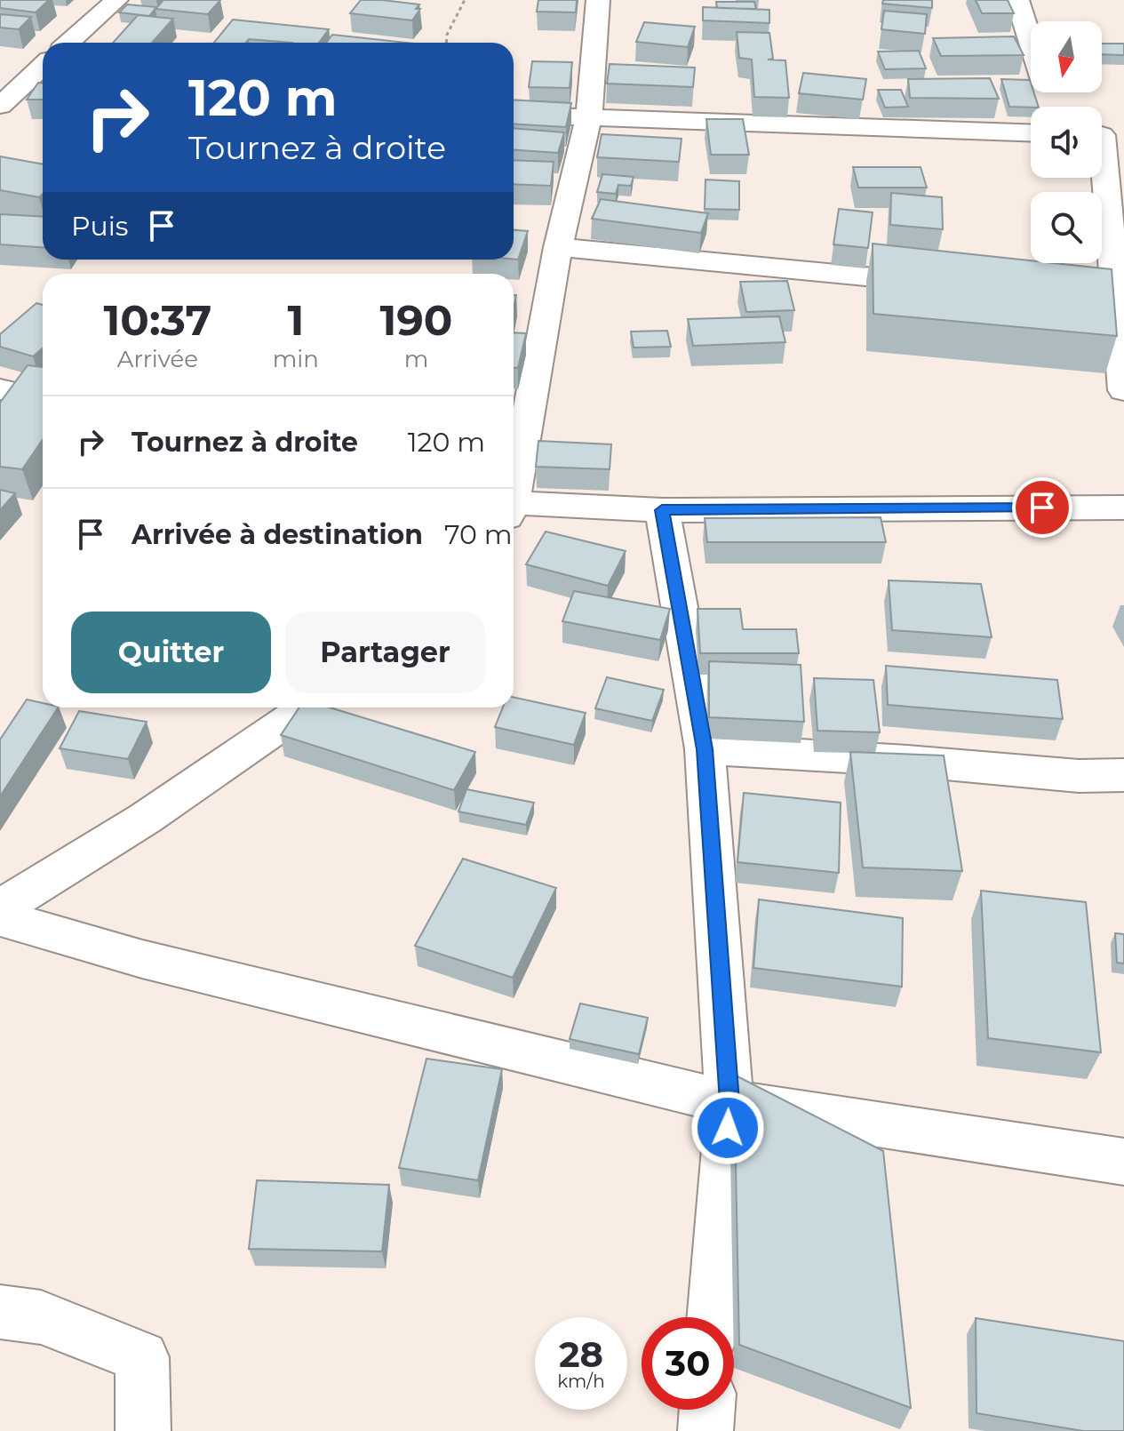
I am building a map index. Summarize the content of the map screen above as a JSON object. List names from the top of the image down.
{
  "north": "bottom",
  "page": {
    "turn": ["120 m", "Tournez à droite"],
    "then": "Puis",
    "eta": [
      "10:37",
      "Arrivée",
      "1",
      "min",
      "190",
      "m"
    ],
    "list": [
      {
        "name": "Tournez à droite",
        "value": "120 m"
      },
      {
        "name": "Arrivée à destination",
        "value": "70 m"
      }
    ],
    "buttons": ["Quitter", "Partager"],
    "speed": "28 km/h",
    "limit": "30"
  }
}
